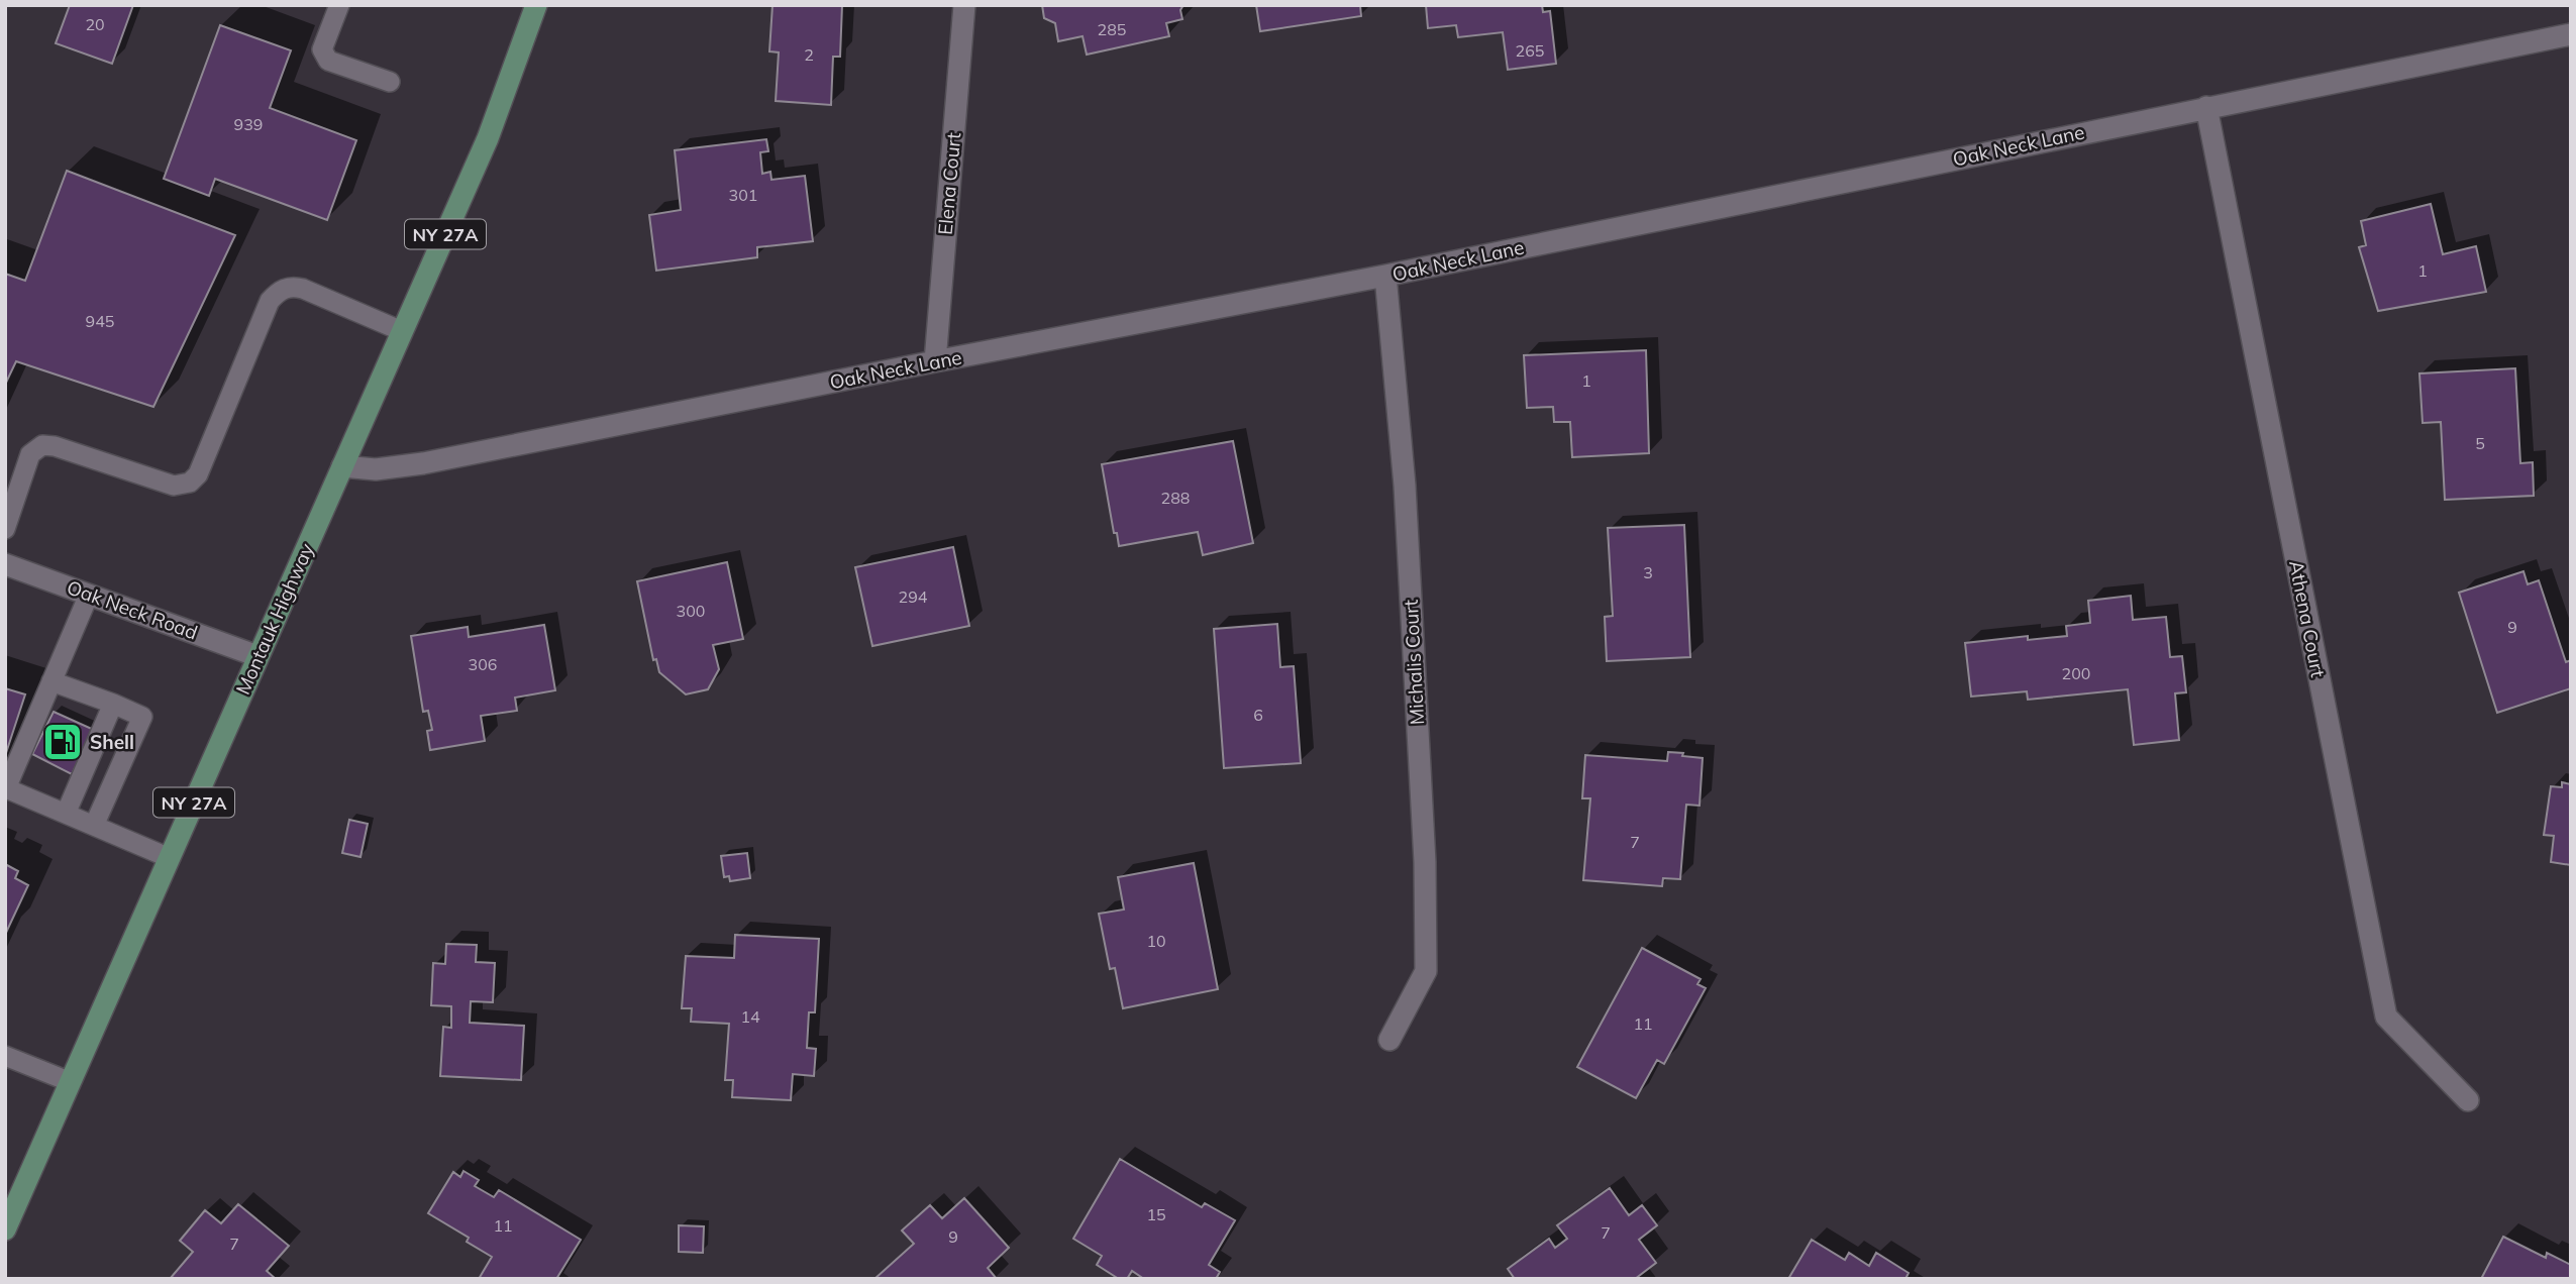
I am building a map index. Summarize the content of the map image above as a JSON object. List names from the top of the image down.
{
  "streets": {
    "main road": ["NY 27A", "Montauk Highway"],
    "street": [
      "Oak Neck Lane",
      "Elena Court",
      "Oak Neck Road",
      "Athena Court",
      "Michalis Court"
    ]
  },
  "crossings": [
    ["Oak Neck Lane", "Elena Court"],
    ["Oak Neck Lane", "Montauk Highway"],
    ["Oak Neck Lane", "Athena Court"],
    ["Oak Neck Lane", "Michalis Court"],
    ["Oak Neck Road", "Montauk Highway"]
  ],
  "places": {
    "fuel station": ["Shell"]
  },
  "house_numbers": [
    "20",
    "285",
    "265",
    "2",
    "939",
    "301",
    "1",
    "945",
    "1",
    "5",
    "288",
    "3",
    "294",
    "300",
    "9",
    "306",
    "200",
    "6",
    "7",
    "10",
    "14",
    "11",
    "15",
    "11",
    "7",
    "9",
    "7"
  ]
}
